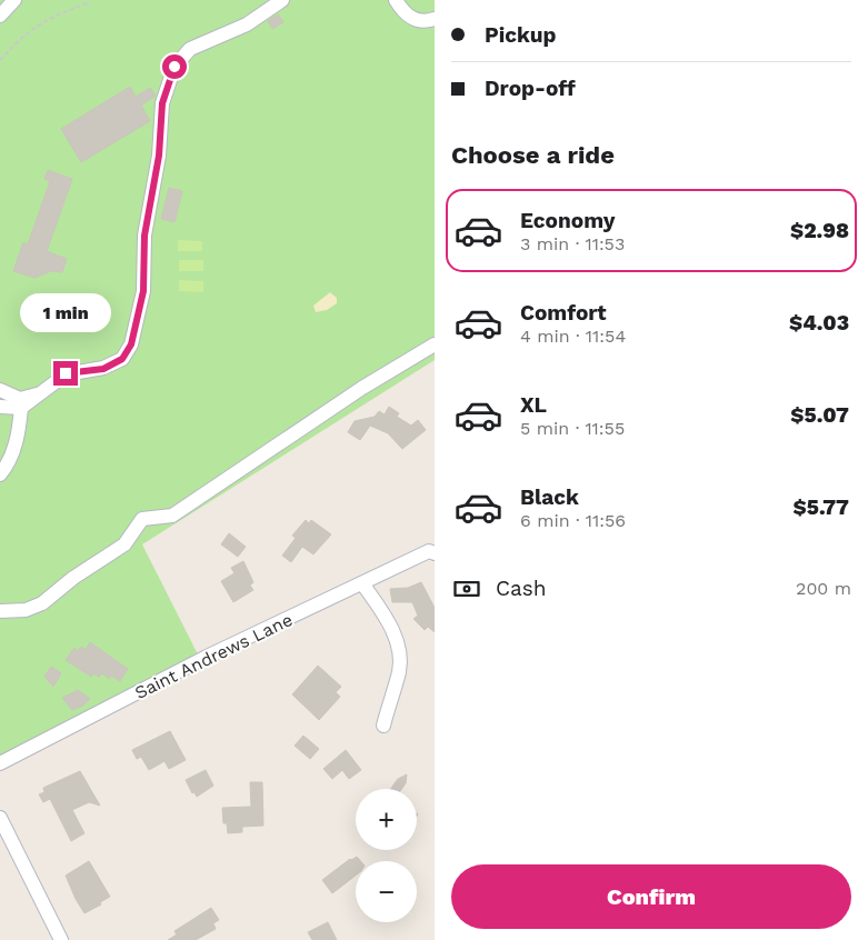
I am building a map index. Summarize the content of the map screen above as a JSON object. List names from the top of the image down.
{
  "streets": {
    "street": ["Saint Andrews Lane"]
  },
  "page": {
    "banner": ["Pickup", "Drop-off"],
    "heading": "Choose a ride",
    "list": [
      {
        "name": "Economy",
        "note": "3 min · 11:53",
        "value": "$2.98"
      },
      {
        "name": "Comfort",
        "note": "4 min · 11:54",
        "value": "$4.03"
      },
      {
        "name": "XL",
        "note": "5 min · 11:55",
        "value": "$5.07"
      },
      {
        "name": "Black",
        "note": "6 min · 11:56",
        "value": "$5.77"
      }
    ],
    "bubble": "1 min",
    "pay": ["Cash", "200 m"],
    "map_buttons": ["+", "−"],
    "buttons": "Confirm"
  }
}
